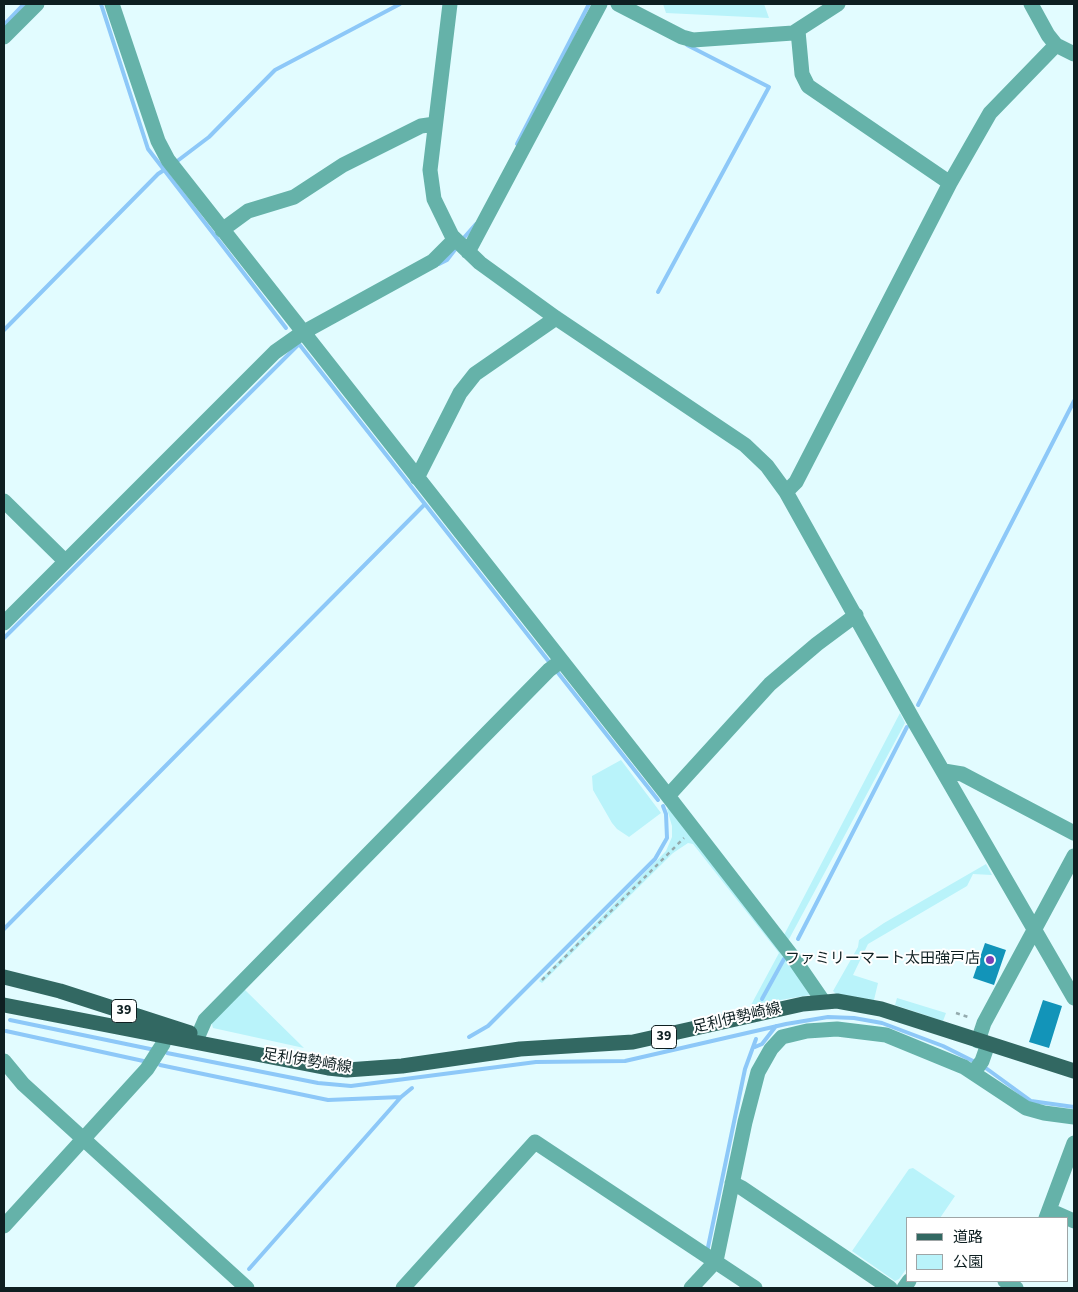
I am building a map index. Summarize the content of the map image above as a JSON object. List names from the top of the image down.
{
  "streets": {
    "main road": ["39", "足利伊勢崎線"]
  },
  "places": ["ファミリーマート太田強戸店"],
  "legend": ["道路", "公園"]
}
